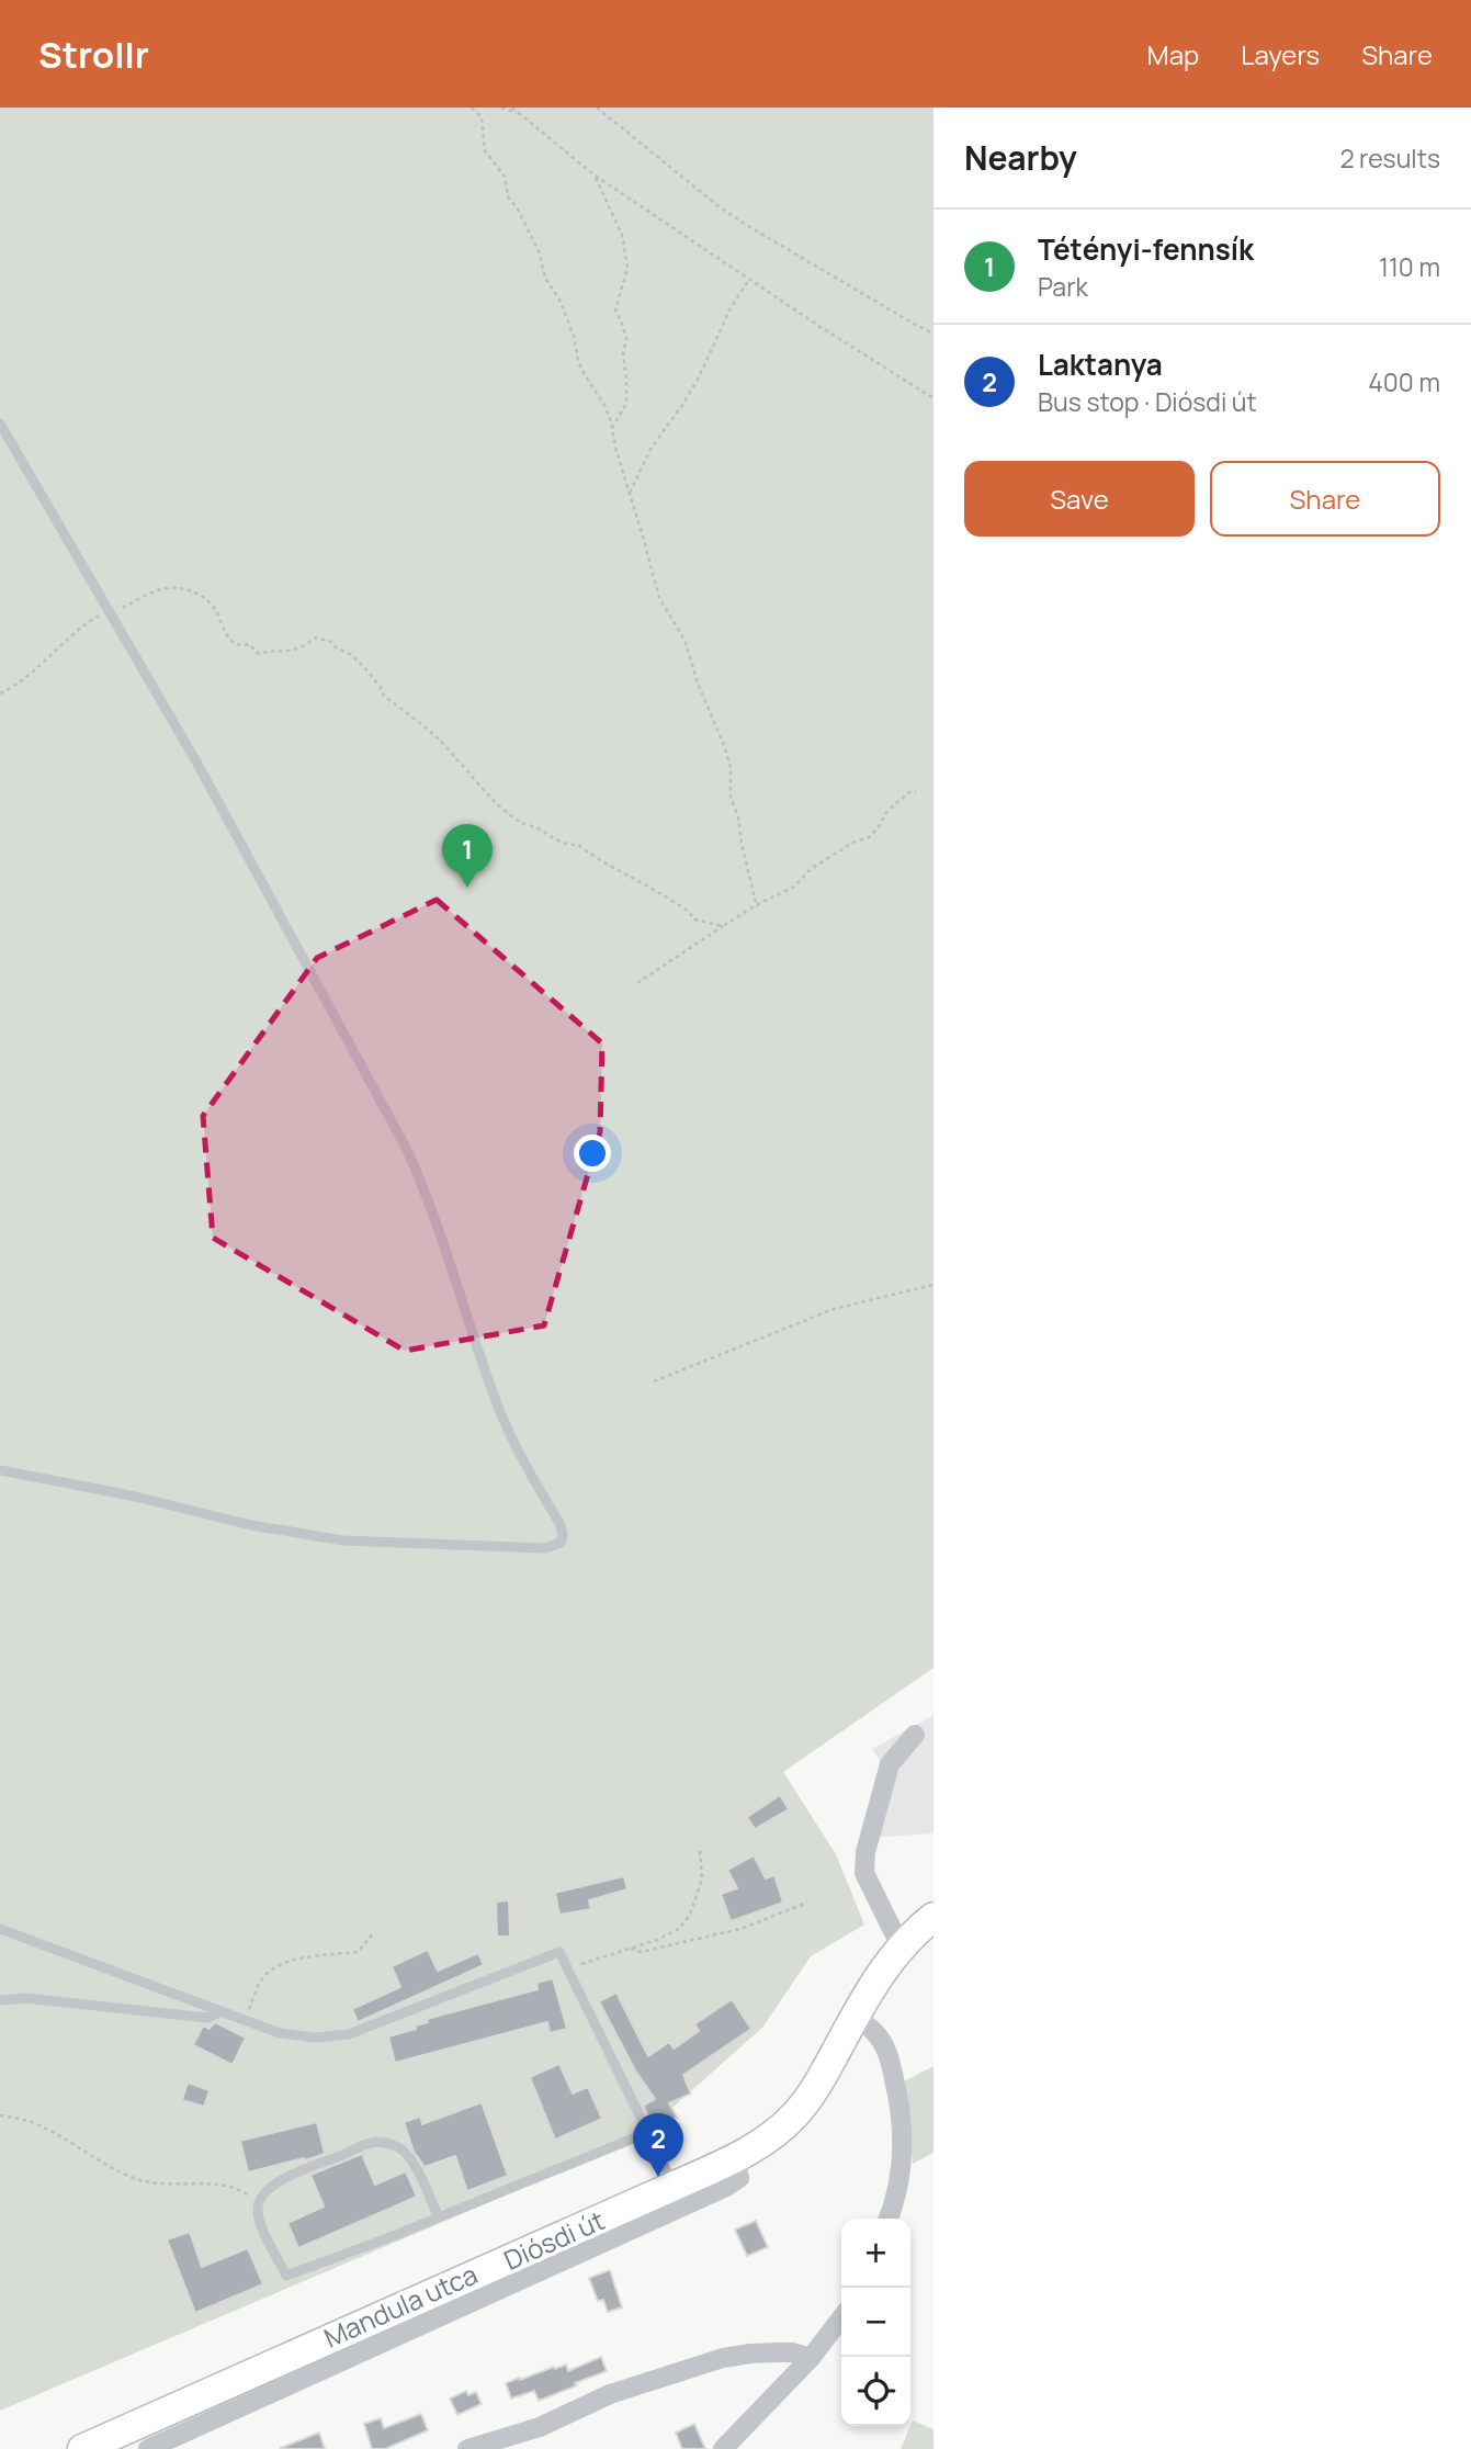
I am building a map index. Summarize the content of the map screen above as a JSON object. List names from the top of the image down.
{
  "streets": {
    "main road": ["Diósdi út"],
    "street": ["Mandula utca"]
  },
  "crossings": [
    ["Diósdi út", "Mandula utca"]
  ],
  "page": {
    "header": "Strollr",
    "nav": ["Map", "Layers", "Share"],
    "heading": ["Nearby", "2 results"],
    "list": [
      {
        "mark": "1",
        "name": "Tétényi-fennsík",
        "note": "Park",
        "value": "110 m"
      },
      {
        "mark": "2",
        "name": "Laktanya",
        "note": "Bus stop · Diósdi út",
        "value": "400 m"
      }
    ],
    "buttons": ["Save", "Share"],
    "pins": ["1", "2"],
    "map_buttons": ["+", "−"]
  }
}
